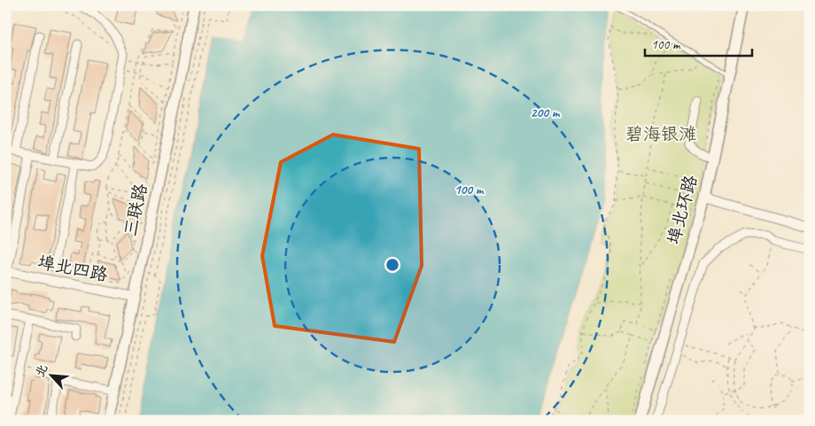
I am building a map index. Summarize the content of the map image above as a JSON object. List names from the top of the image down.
{
  "streets": {
    "main road": ["三联路", "埠北环路"],
    "street": ["埠北四路"]
  },
  "crossings": [
    ["三联路", "埠北四路"]
  ],
  "parks": ["碧海银滩"],
  "scale_bar": "100 m",
  "north": "top left",
  "rings": ["200 m", "100 m"]
}
